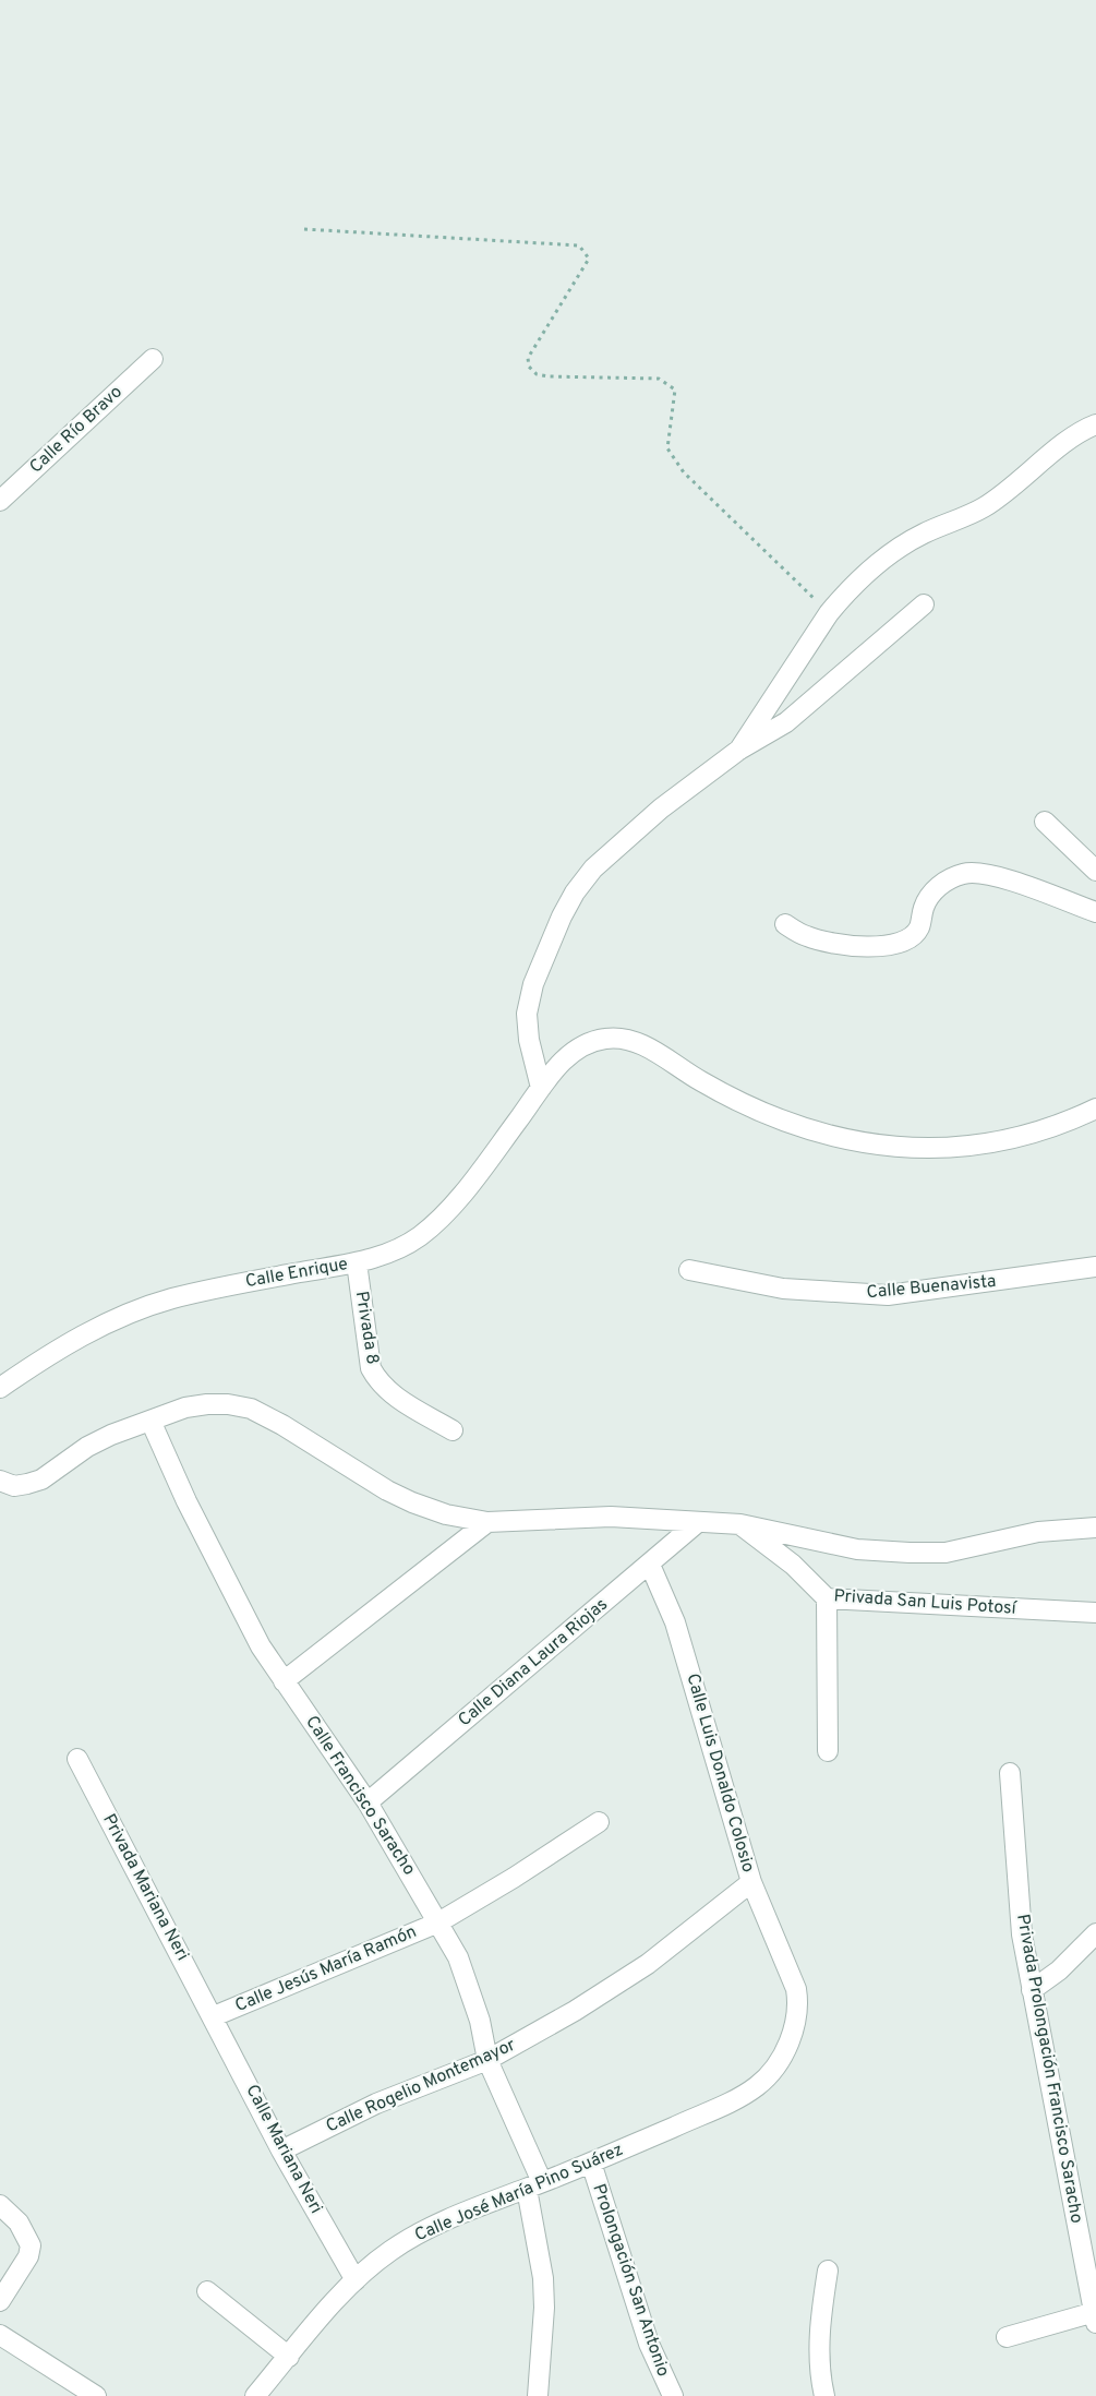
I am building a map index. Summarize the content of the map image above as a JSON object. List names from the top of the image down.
{
  "streets": {
    "street": [
      "Calle Río Bravo",
      "Calle Enrique",
      "Calle Buenavista",
      "Privada 8",
      "Privada San Luis Potosí",
      "Calle Diana Laura Riojas",
      "Calle Luis Donaldo Colosio",
      "Calle Francisco Saracho",
      "Privada Mariana Neri",
      "Calle Jesús María Ramón",
      "Privada Prolongación Francisco Saracho",
      "Calle Rogelio Montemayor",
      "Calle Mariana Neri",
      "Calle José María Pino Suárez",
      "Prolongación San Antonio"
    ]
  },
  "crossings": [
    ["Calle Enrique", "Privada 8"],
    ["Calle Diana Laura Riojas", "Calle Luis Donaldo Colosio"],
    ["Calle Diana Laura Riojas", "Calle Francisco Saracho"],
    ["Calle Luis Donaldo Colosio", "Calle Rogelio Montemayor"],
    ["Calle Luis Donaldo Colosio", "Calle José María Pino Suárez"],
    ["Calle Francisco Saracho", "Calle Jesús María Ramón"],
    ["Calle Francisco Saracho", "Calle Rogelio Montemayor"],
    ["Calle Francisco Saracho", "Calle José María Pino Suárez"],
    ["Privada Mariana Neri", "Calle Jesús María Ramón"],
    ["Privada Mariana Neri", "Calle Mariana Neri"],
    ["Calle Jesús María Ramón", "Calle Mariana Neri"],
    ["Calle Rogelio Montemayor", "Calle Mariana Neri"],
    ["Calle Mariana Neri", "Calle José María Pino Suárez"],
    ["Calle José María Pino Suárez", "Prolongación San Antonio"]
  ]
}
